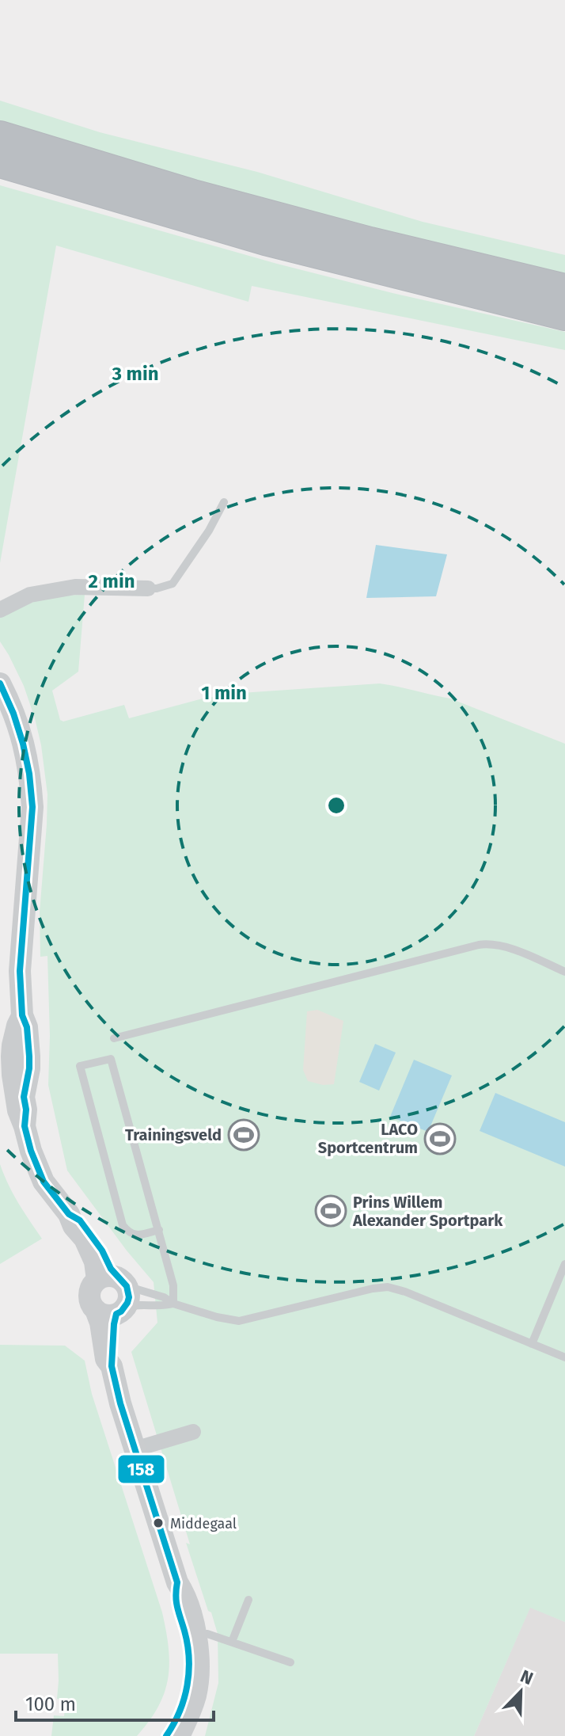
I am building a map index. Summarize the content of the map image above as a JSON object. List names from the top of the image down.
{
  "places": {
    "sports": ["Trainingsveld", "LACO Sportcentrum", "Prins Willem Alexander Sportpark"],
    "other": ["Middegaal"]
  },
  "lines": ["transit line 158"],
  "scale_bar": "100 m",
  "north": "top right",
  "rings": ["3 min", "2 min", "1 min"]
}
